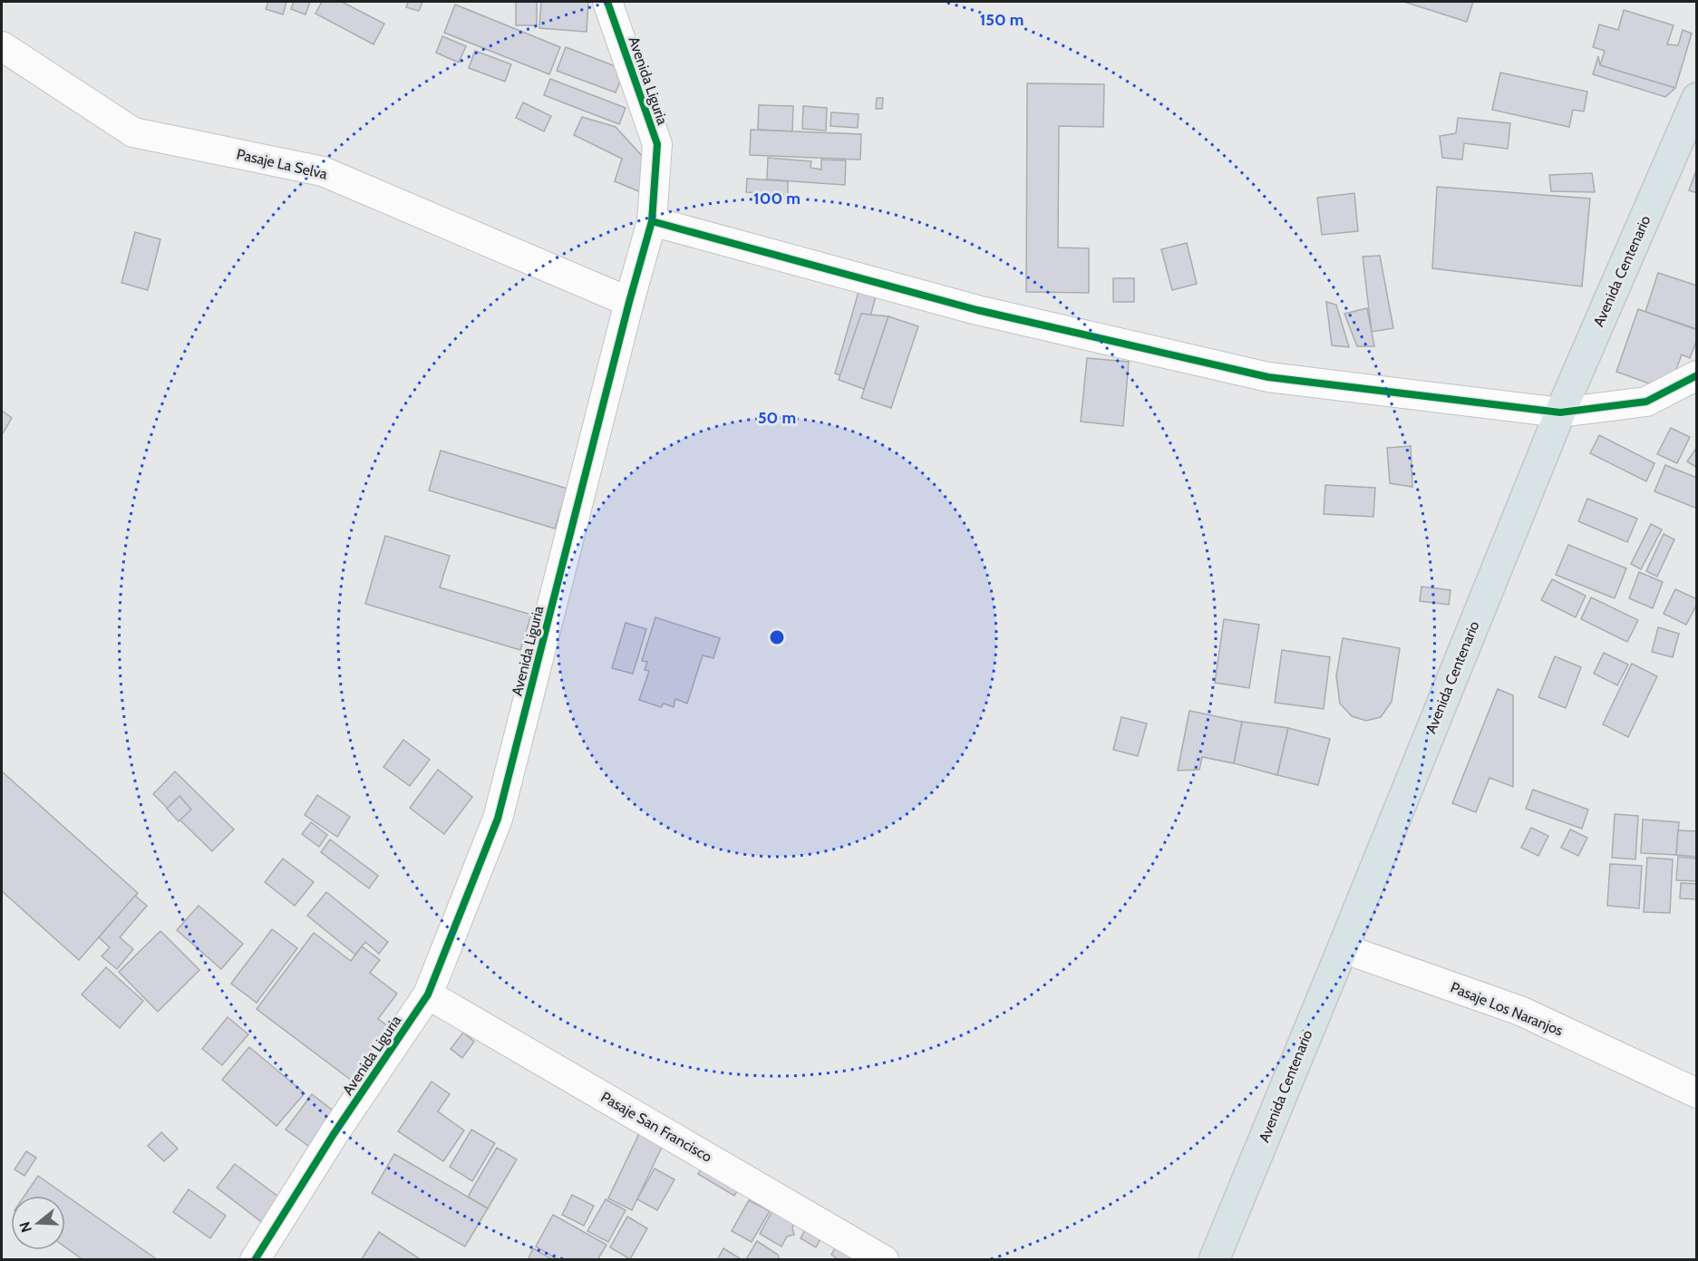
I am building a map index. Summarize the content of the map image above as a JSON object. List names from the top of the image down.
{
  "streets": {
    "main road": ["Avenida Centenario"],
    "street": [
      "Avenida Liguria",
      "Pasaje La Selva",
      "Pasaje Los Naranjos",
      "Pasaje San Francisco"
    ]
  },
  "crossings": [
    ["Avenida Liguria", "Pasaje La Selva"],
    ["Avenida Liguria", "Pasaje San Francisco"],
    ["Avenida Centenario", "Pasaje Los Naranjos"]
  ],
  "north": "left",
  "rings": ["150 m", "100 m", "50 m"]
}
